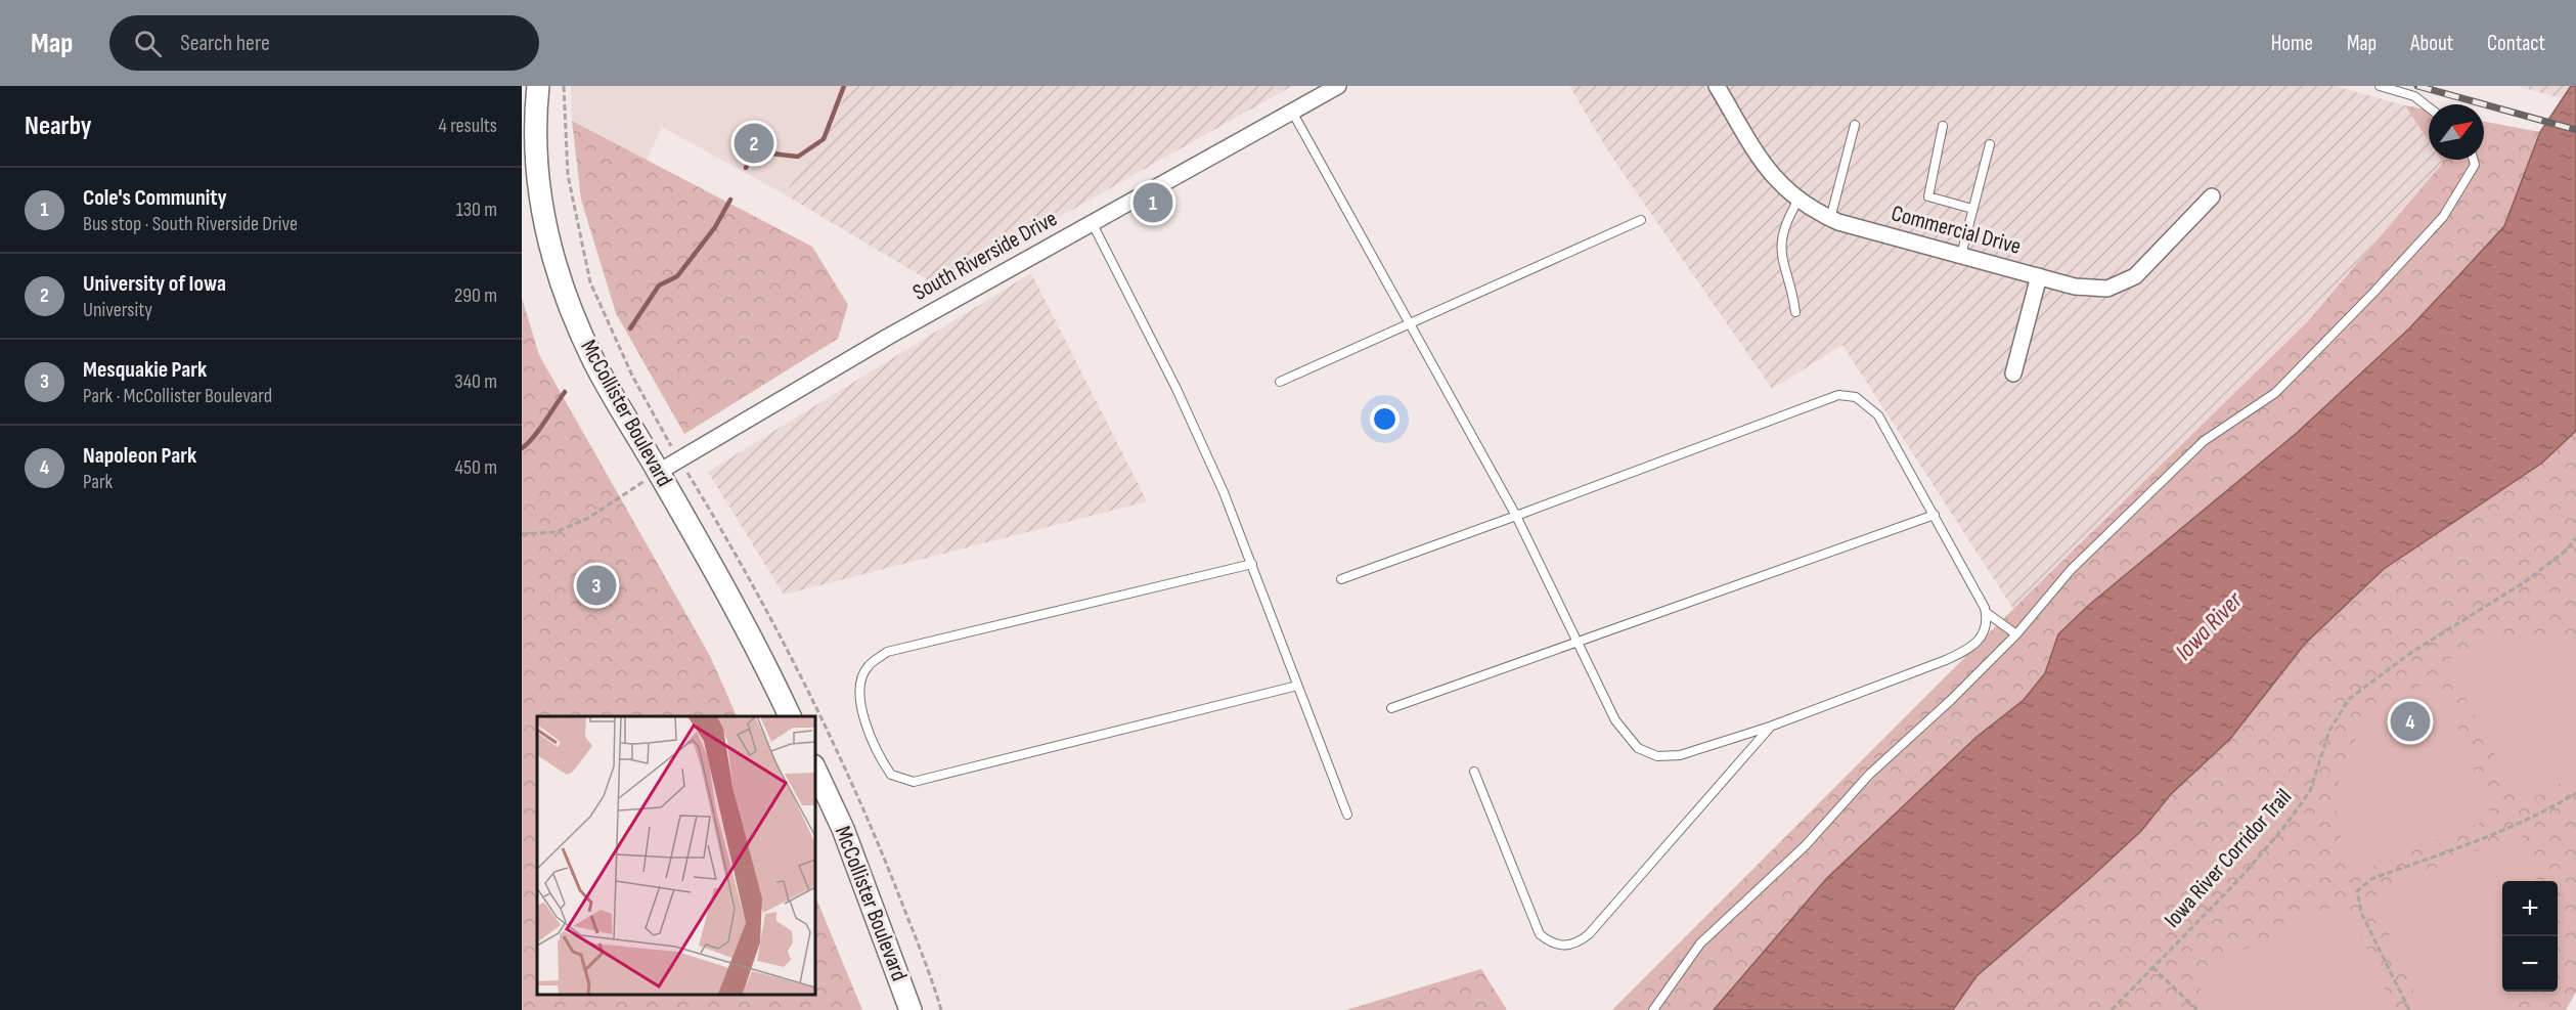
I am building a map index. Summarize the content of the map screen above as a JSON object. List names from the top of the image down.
{
  "streets": {
    "main road": ["McCollister Boulevard"],
    "street": ["Commercial Drive", "South Riverside Drive"],
    "path": ["Iowa River Corridor Trail"]
  },
  "crossings": [
    ["South Riverside Drive", "McCollister Boulevard"]
  ],
  "water": ["Iowa River"],
  "north": "top right",
  "page": {
    "header": "Map",
    "search": "Search here",
    "nav": [
      "Home",
      "Map",
      "About",
      "Contact"
    ],
    "heading": ["Nearby", "4 results"],
    "pins": [
      "2",
      "1",
      "3",
      "4"
    ],
    "list": [
      {
        "mark": "1",
        "name": "Cole's Community",
        "note": "Bus stop · South Riverside Drive",
        "value": "130 m"
      },
      {
        "mark": "2",
        "name": "University of Iowa",
        "note": "University",
        "value": "290 m"
      },
      {
        "mark": "3",
        "name": "Mesquakie Park",
        "note": "Park · McCollister Boulevard",
        "value": "340 m"
      },
      {
        "mark": "4",
        "name": "Napoleon Park",
        "note": "Park",
        "value": "450 m"
      }
    ],
    "map_buttons": ["+", "−"]
  }
}
